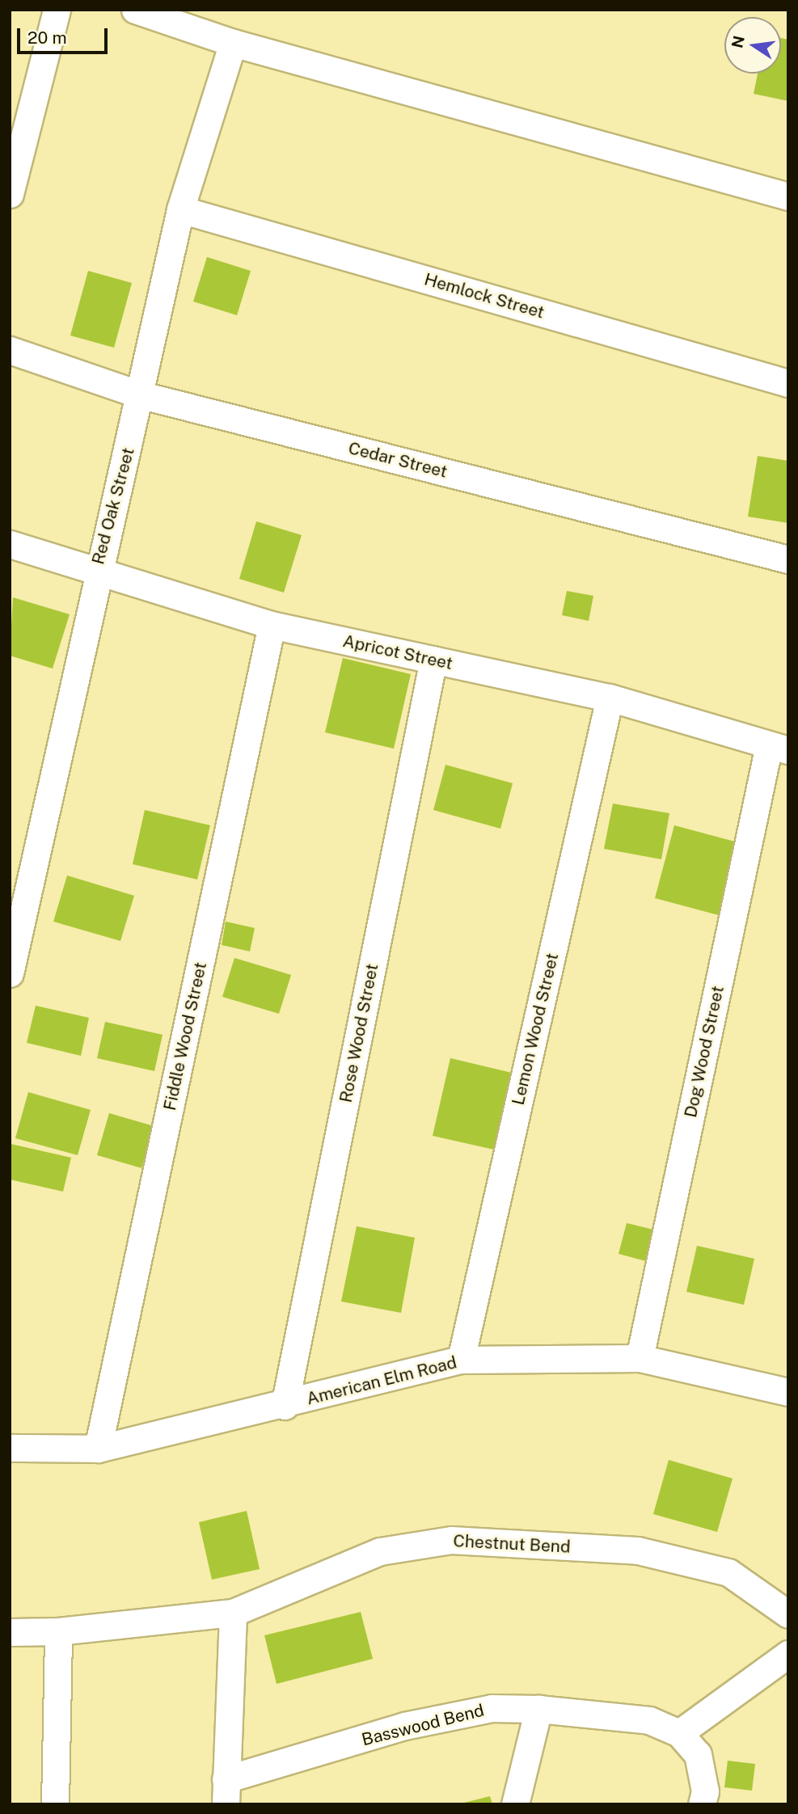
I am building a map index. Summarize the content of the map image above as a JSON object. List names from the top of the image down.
{
  "streets": {
    "street": [
      "Hemlock Street",
      "Cedar Street",
      "Red Oak Street",
      "Apricot Street",
      "Lemon Wood Street",
      "Rose Wood Street",
      "Fiddle Wood Street",
      "Dog Wood Street",
      "American Elm Road",
      "Chestnut Bend",
      "Basswood Bend"
    ]
  },
  "crossings": [
    ["Hemlock Street", "Red Oak Street"],
    ["Cedar Street", "Red Oak Street"],
    ["Red Oak Street", "Apricot Street"],
    ["Apricot Street", "Lemon Wood Street"],
    ["Apricot Street", "Rose Wood Street"],
    ["Apricot Street", "Fiddle Wood Street"],
    ["Apricot Street", "Dog Wood Street"],
    ["Lemon Wood Street", "American Elm Road"],
    ["Rose Wood Street", "American Elm Road"],
    ["Fiddle Wood Street", "American Elm Road"],
    ["Dog Wood Street", "American Elm Road"]
  ],
  "scale_bar": "20 m",
  "north": "left"
}
